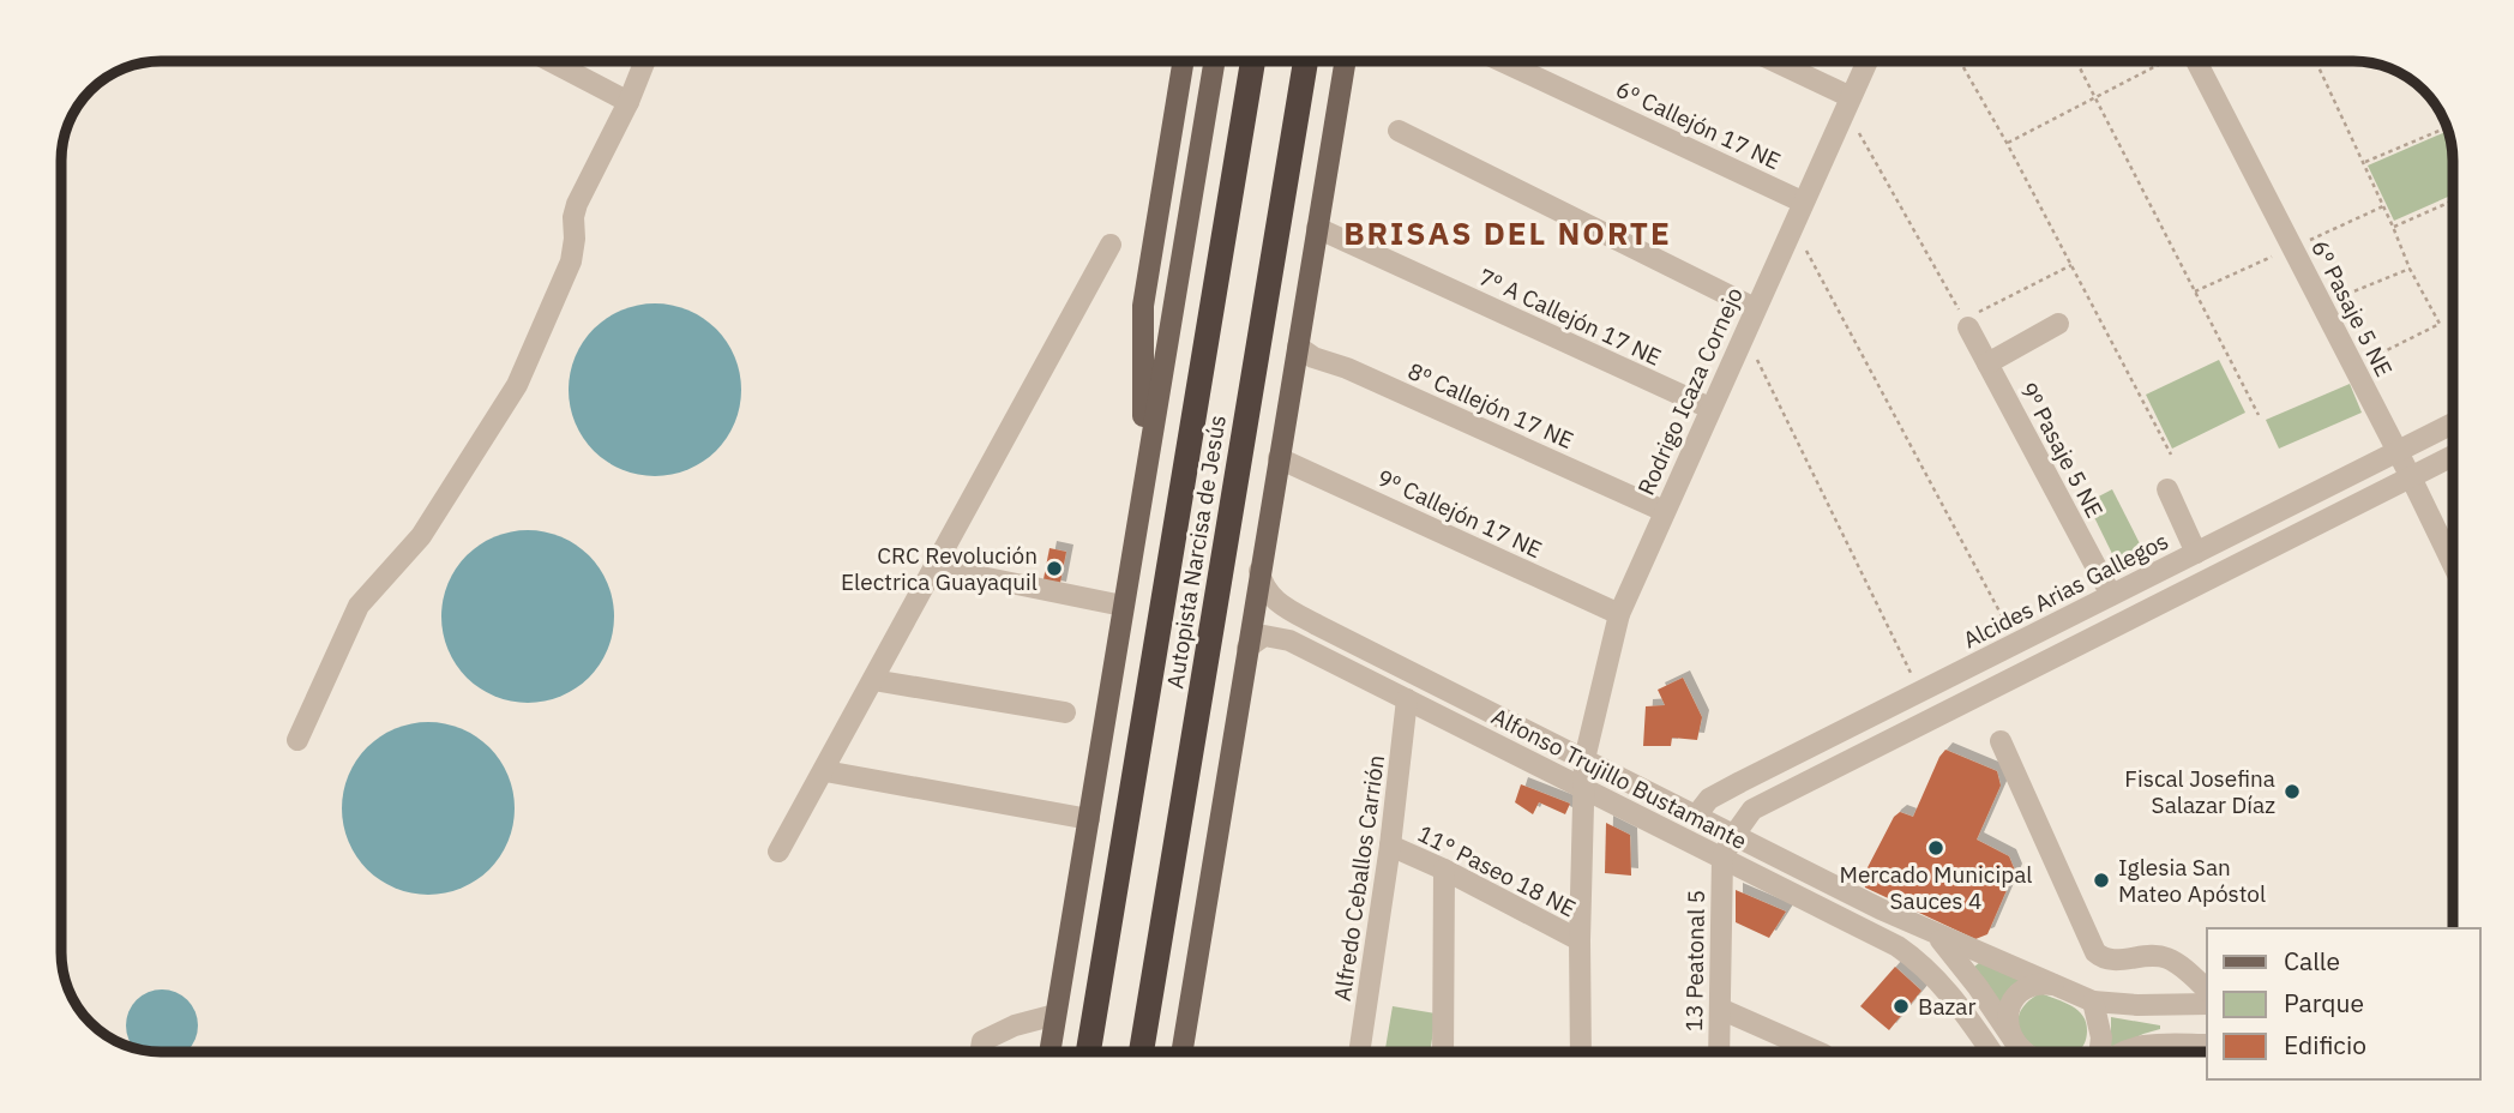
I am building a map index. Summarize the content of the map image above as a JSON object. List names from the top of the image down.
{
  "streets": {
    "highway": ["Autopista Narcisa de Jesús"],
    "street": [
      "6º Callejón 17 NE",
      "6º Pasaje 5 NE",
      "7º A Callejón 17 NE",
      "Rodrigo Icaza Cornejo",
      "8º Callejón 17 NE",
      "9º Pasaje 5 NE",
      "9º Callejón 17 NE",
      "Alcides Arias Gallegos",
      "Alfonso Trujillo Bustamante",
      "11° Paseo 18 NE",
      "Alfredo Ceballos Carrión",
      "13 Peatonal 5"
    ]
  },
  "crossings": [
    ["6º Callejón 17 NE", "Rodrigo Icaza Cornejo"],
    ["6º Pasaje 5 NE", "Alcides Arias Gallegos"],
    ["7º A Callejón 17 NE", "Rodrigo Icaza Cornejo"],
    ["Rodrigo Icaza Cornejo", "8º Callejón 17 NE"],
    ["Rodrigo Icaza Cornejo", "9º Callejón 17 NE"],
    ["Rodrigo Icaza Cornejo", "Alfonso Trujillo Bustamante"],
    ["Rodrigo Icaza Cornejo", "11° Paseo 18 NE"],
    ["9º Pasaje 5 NE", "Alcides Arias Gallegos"],
    ["Alcides Arias Gallegos", "Alfonso Trujillo Bustamante"],
    ["Alfonso Trujillo Bustamante", "Alfredo Ceballos Carrión"],
    ["Alfonso Trujillo Bustamante", "13 Peatonal 5"],
    ["11° Paseo 18 NE", "Alfredo Ceballos Carrión"]
  ],
  "districts": ["BRISAS DEL NORTE"],
  "places": [
    "CRC Revolución Electrica Guayaquil",
    "Fiscal Josefina Salazar Díaz",
    "Mercado Municipal Sauces 4",
    "Iglesia San Mateo Apóstol",
    "Bazar"
  ],
  "legend": ["Calle", "Parque", "Edificio"]
}
